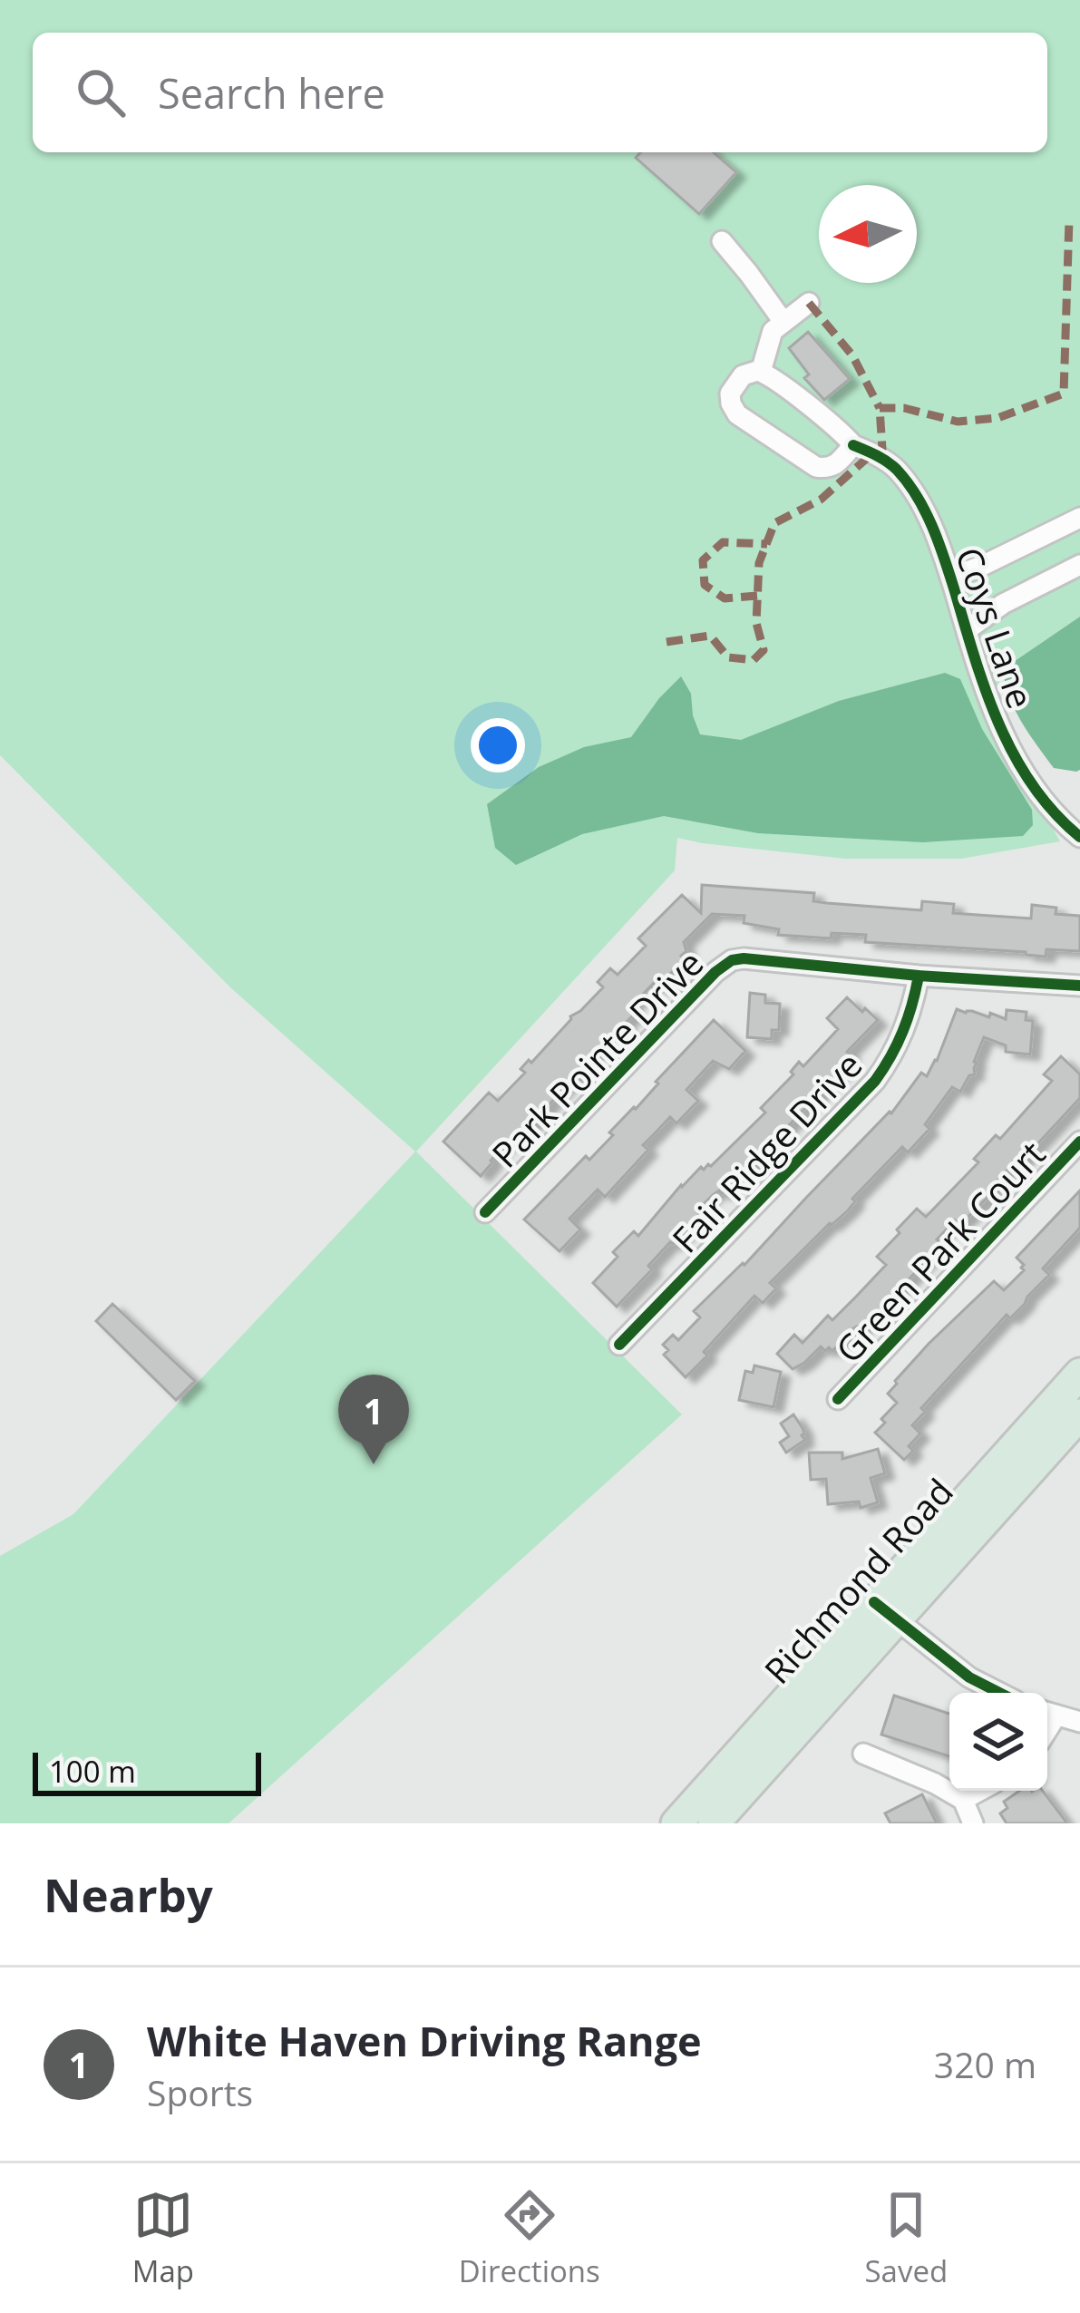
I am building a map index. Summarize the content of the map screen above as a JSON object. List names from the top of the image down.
{
  "streets": {
    "highway": ["Richmond Road"],
    "street": [
      "Coys Lane",
      "Park Pointe Drive",
      "Fair Ridge Drive",
      "Green Park Court"
    ]
  },
  "crossings": [
    ["Park Pointe Drive", "Fair Ridge Drive"]
  ],
  "scale_bar": "100 m",
  "north": "left",
  "page": {
    "search": "Search here",
    "pins": "1",
    "scale": "100 m",
    "heading": "Nearby",
    "list": [
      {
        "mark": "1",
        "name": "White Haven Driving Range",
        "note": "Sports",
        "value": "320 m"
      }
    ],
    "nav": ["Map", "Directions", "Saved"]
  }
}
